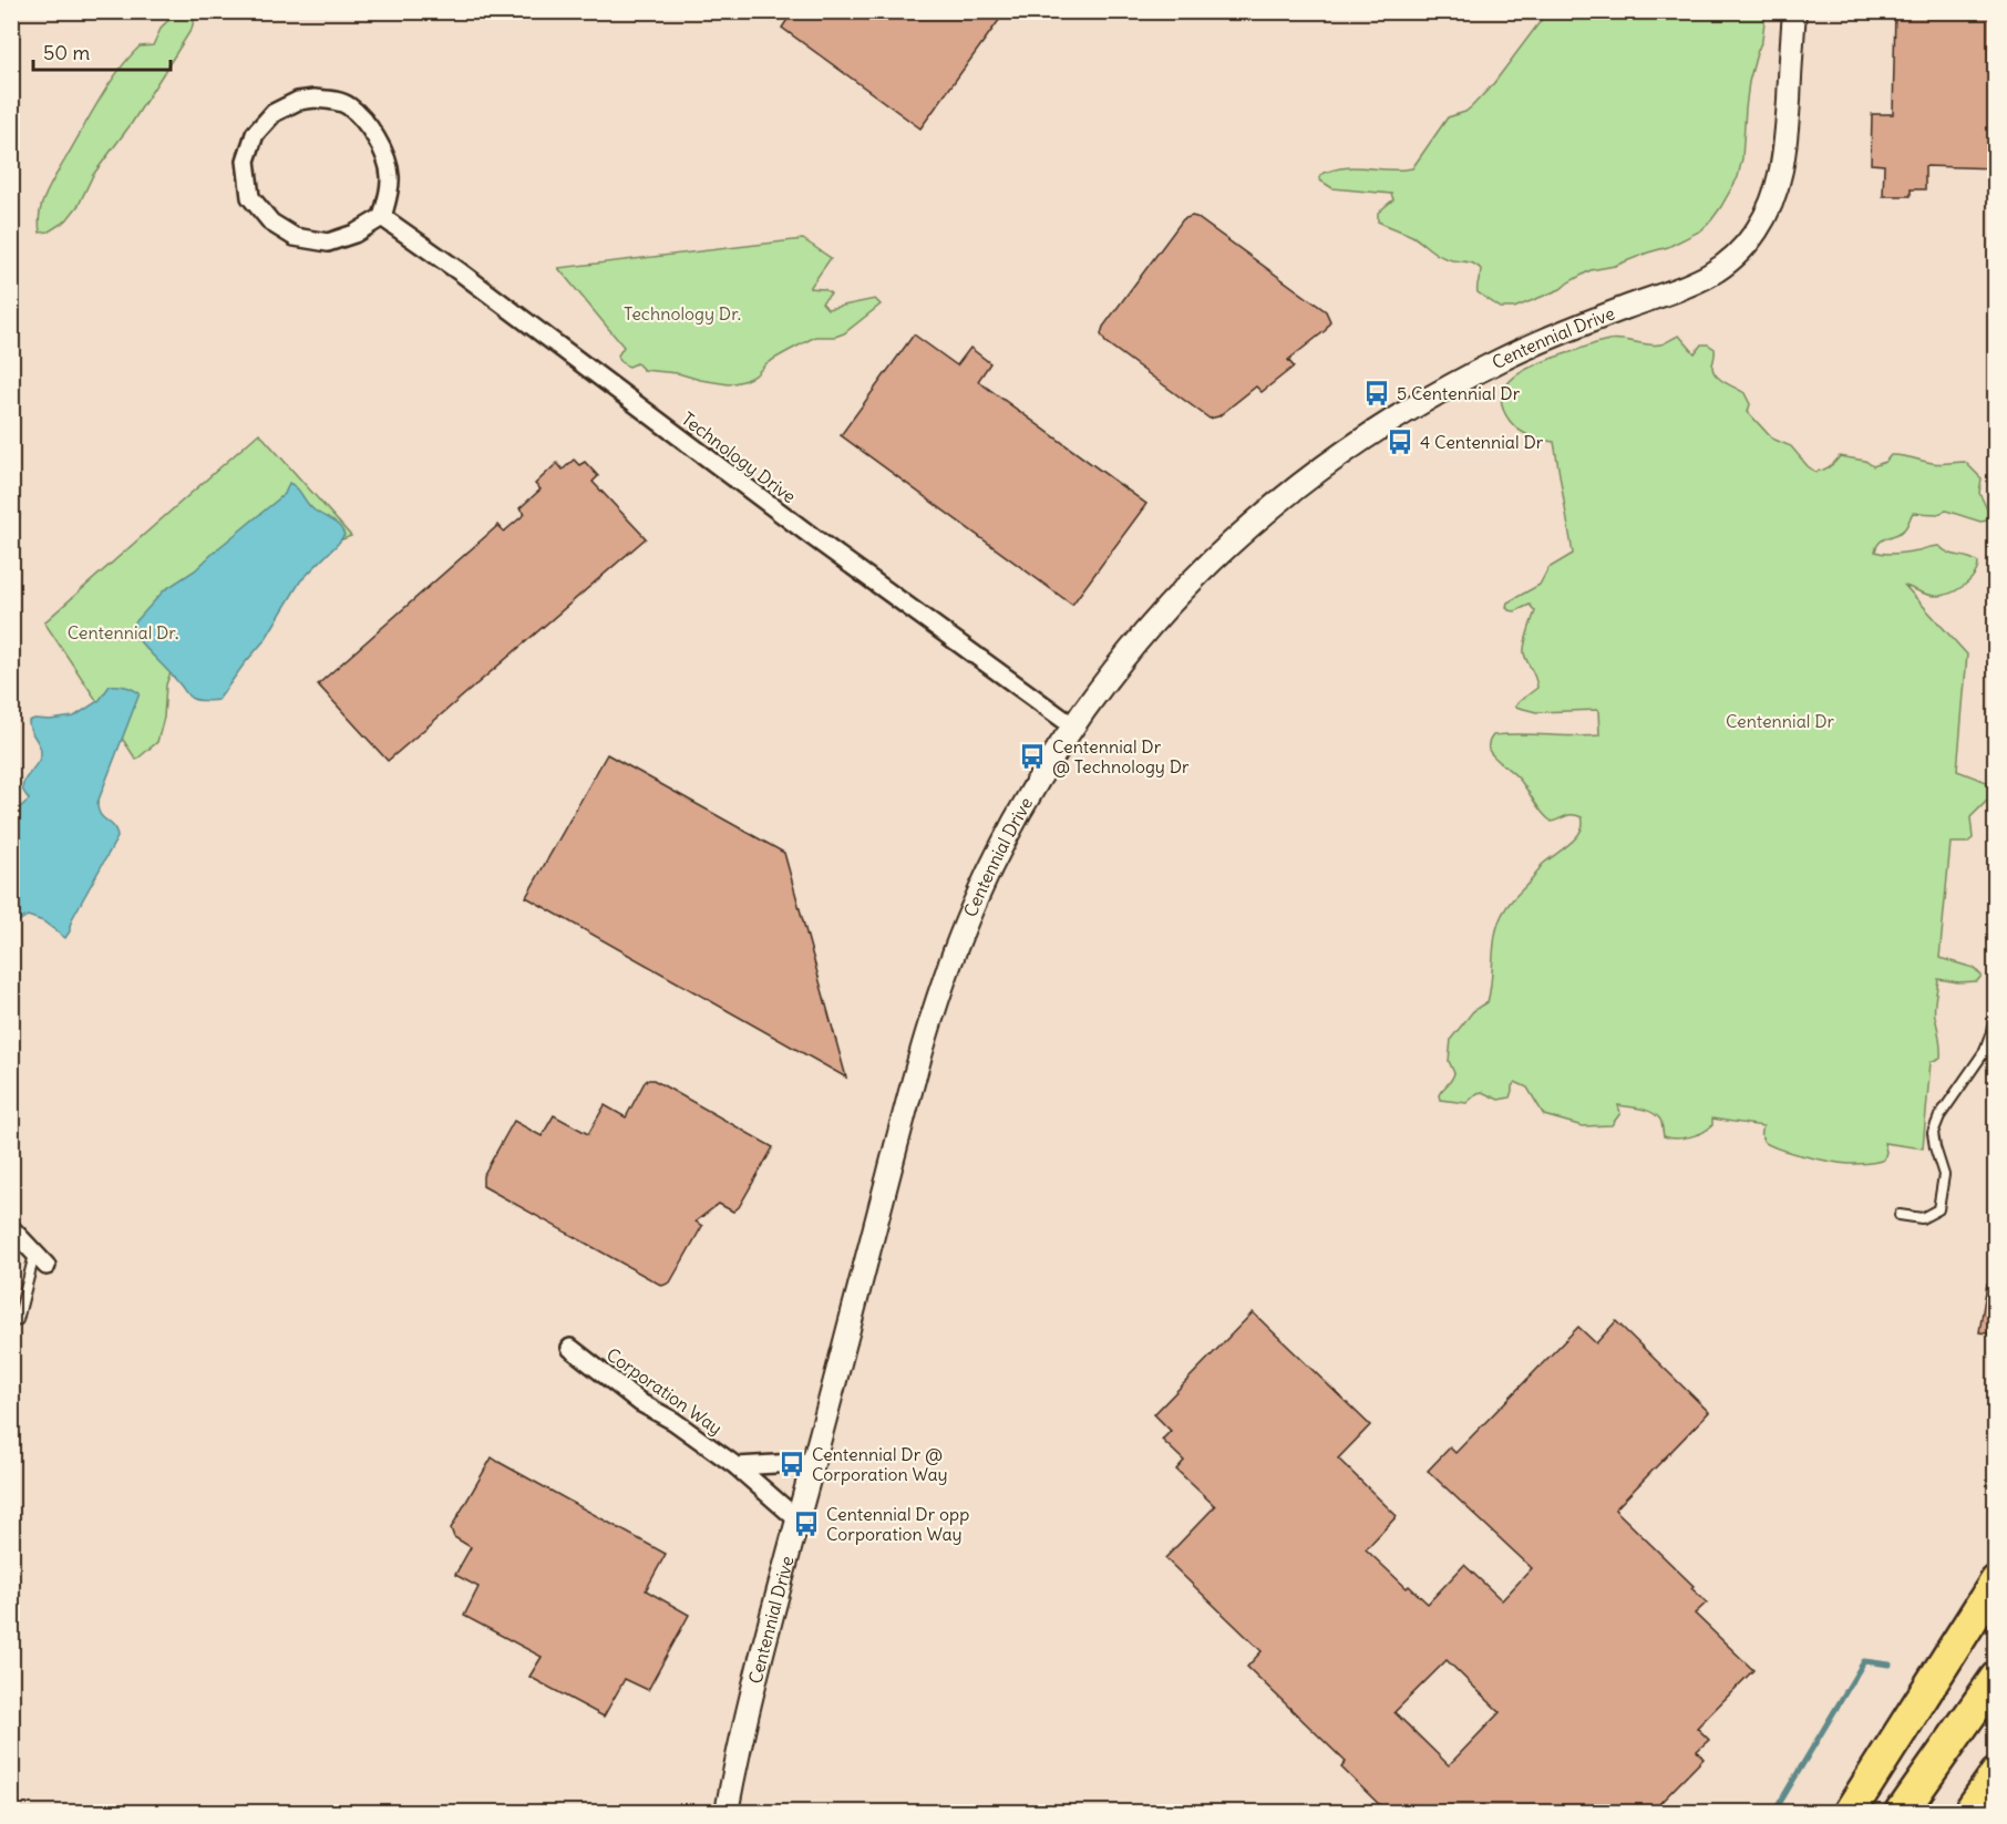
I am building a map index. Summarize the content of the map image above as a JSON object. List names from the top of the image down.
{
  "streets": {
    "street": ["Centennial Drive", "Technology Drive", "Corporation Way"]
  },
  "crossings": [
    ["Centennial Drive", "Technology Drive"],
    ["Centennial Drive", "Corporation Way"]
  ],
  "parks": ["Technology Dr.", "Centennial Dr.", "Centennial Dr"],
  "places": {
    "bus stop": [
      "5 Centennial Dr",
      "4 Centennial Dr",
      "Centennial Dr @ Technology Dr",
      "Centennial Dr @ Corporation Way",
      "Centennial Dr opp Corporation Way"
    ]
  },
  "scale_bar": "50 m"
}
